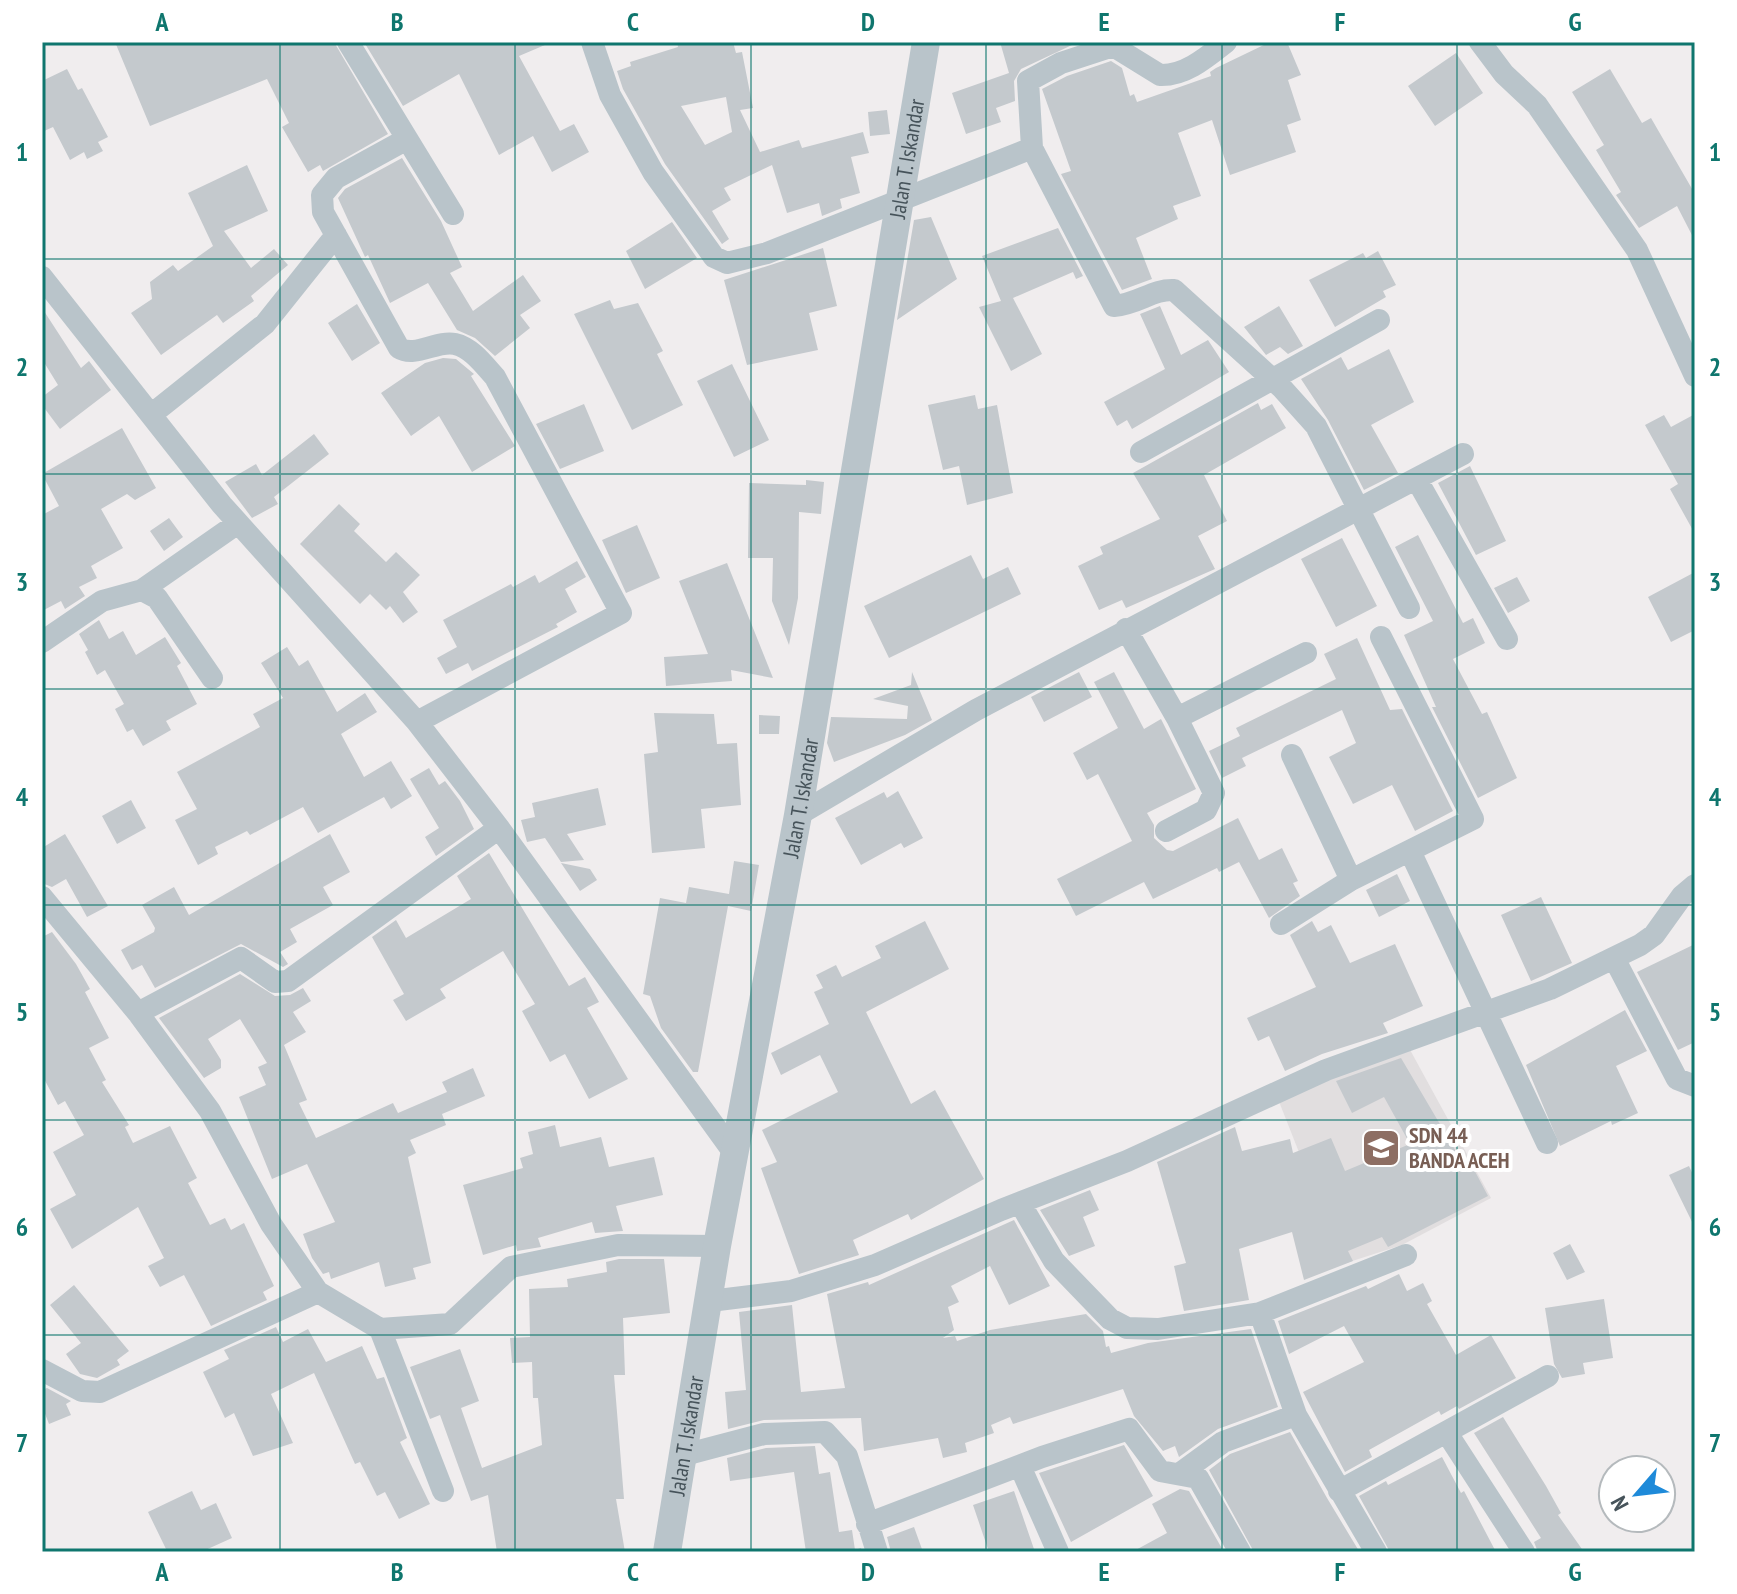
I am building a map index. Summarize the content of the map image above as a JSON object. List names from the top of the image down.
{
  "streets": {
    "street": ["Jalan T. Iskandar"]
  },
  "places": {
    "school or university": ["SDN 44 BANDA ACEH"]
  },
  "north": "bottom left",
  "grid": {
    "columns": [
      "A",
      "B",
      "C",
      "D",
      "E",
      "F",
      "G"
    ],
    "rows": [
      "1",
      "2",
      "3",
      "4",
      "5",
      "6",
      "7"
    ]
  }
}
